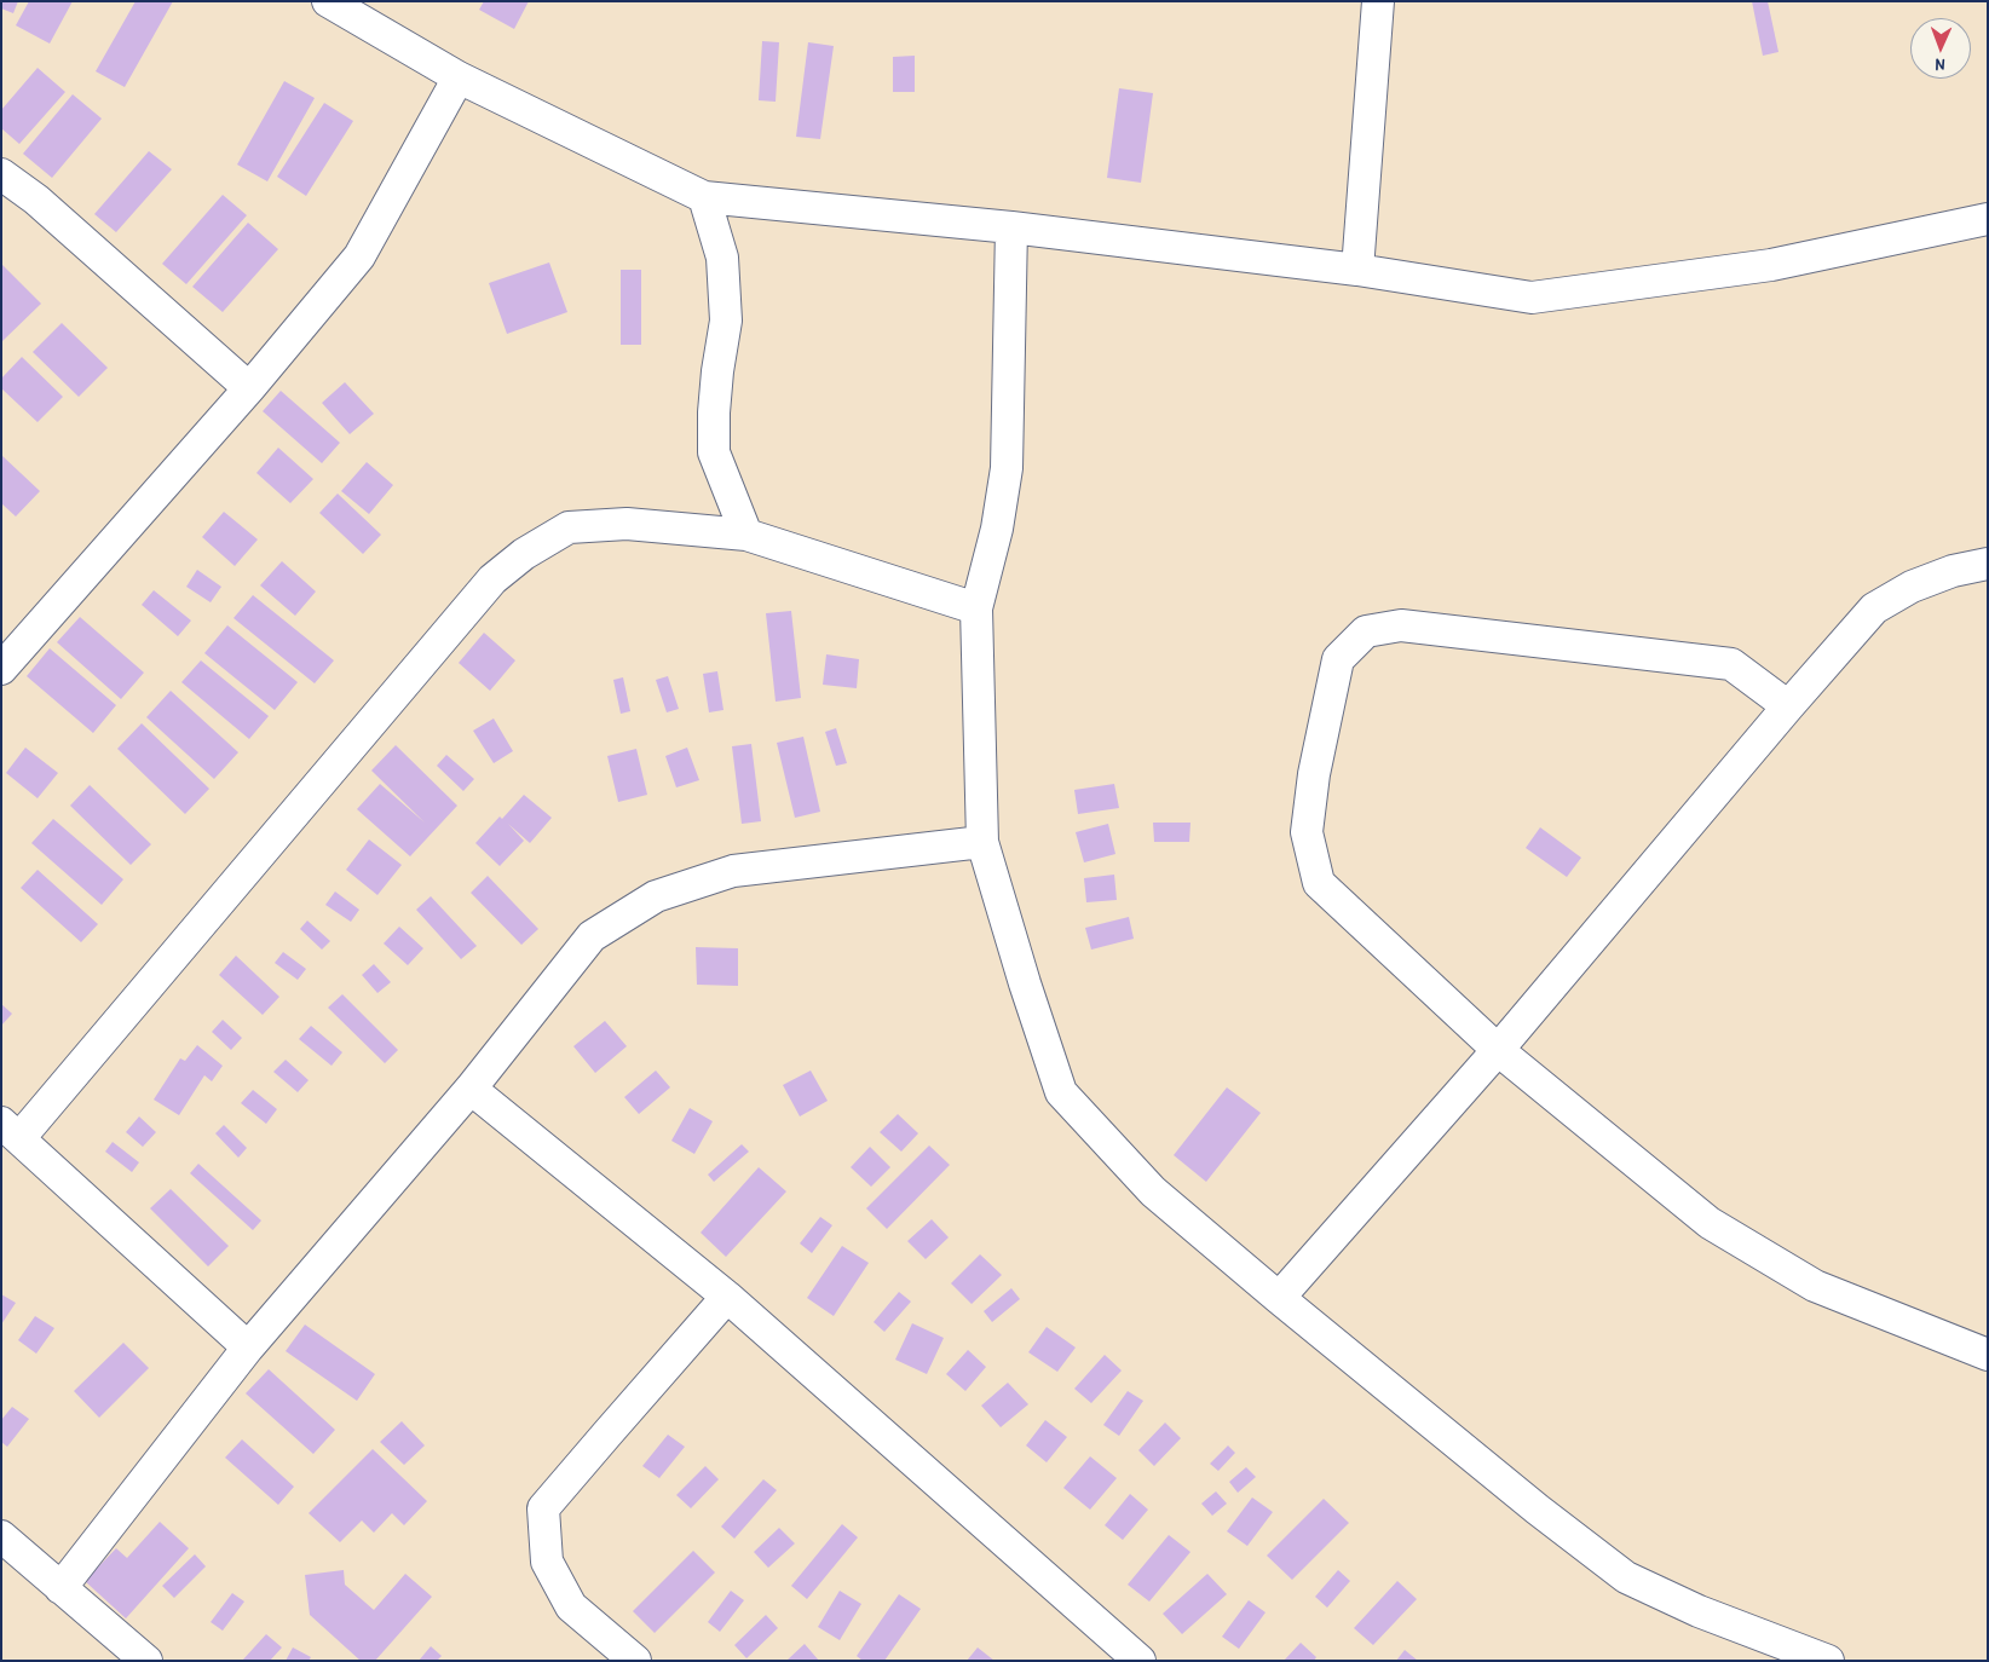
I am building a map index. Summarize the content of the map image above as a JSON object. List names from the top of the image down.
{
  "north": "bottom"
}
